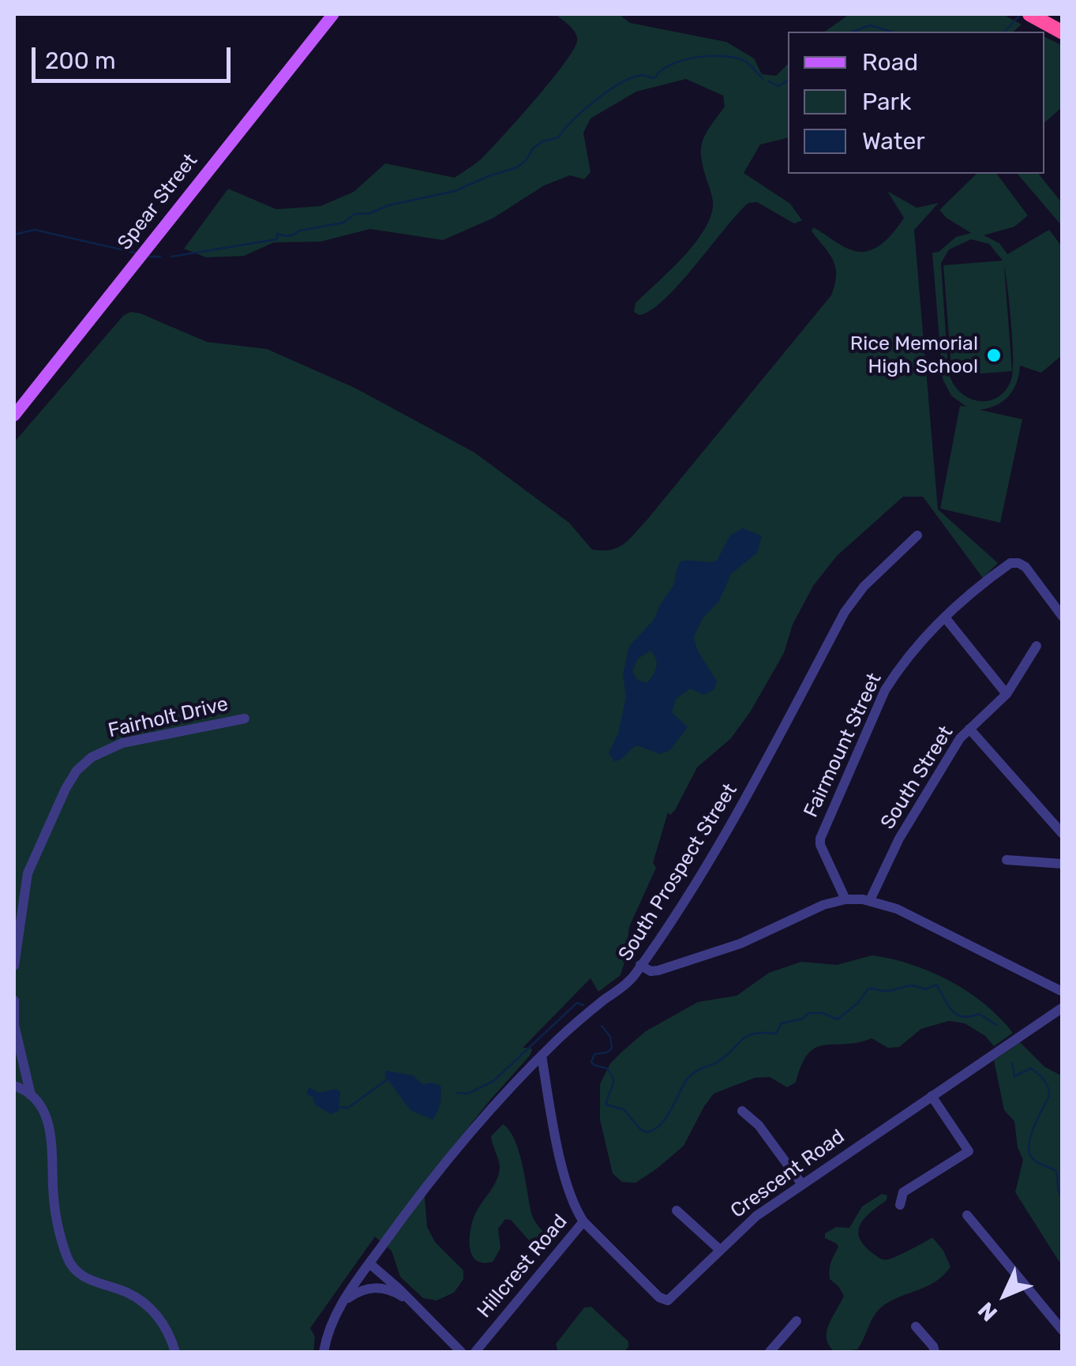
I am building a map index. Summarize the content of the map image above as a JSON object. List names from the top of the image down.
{
  "streets": {
    "main road": ["Spear Street"],
    "street": [
      "Fairholt Drive",
      "Fairmount Street",
      "South Street",
      "South Prospect Street",
      "Crescent Road",
      "Hillcrest Road"
    ]
  },
  "crossings": [
    ["South Prospect Street", "Crescent Road"],
    ["Crescent Road", "Hillcrest Road"]
  ],
  "places": ["Rice Memorial High School"],
  "legend": ["Road", "Park", "Water"],
  "scale_bar": "200 m",
  "north": "bottom left"
}
